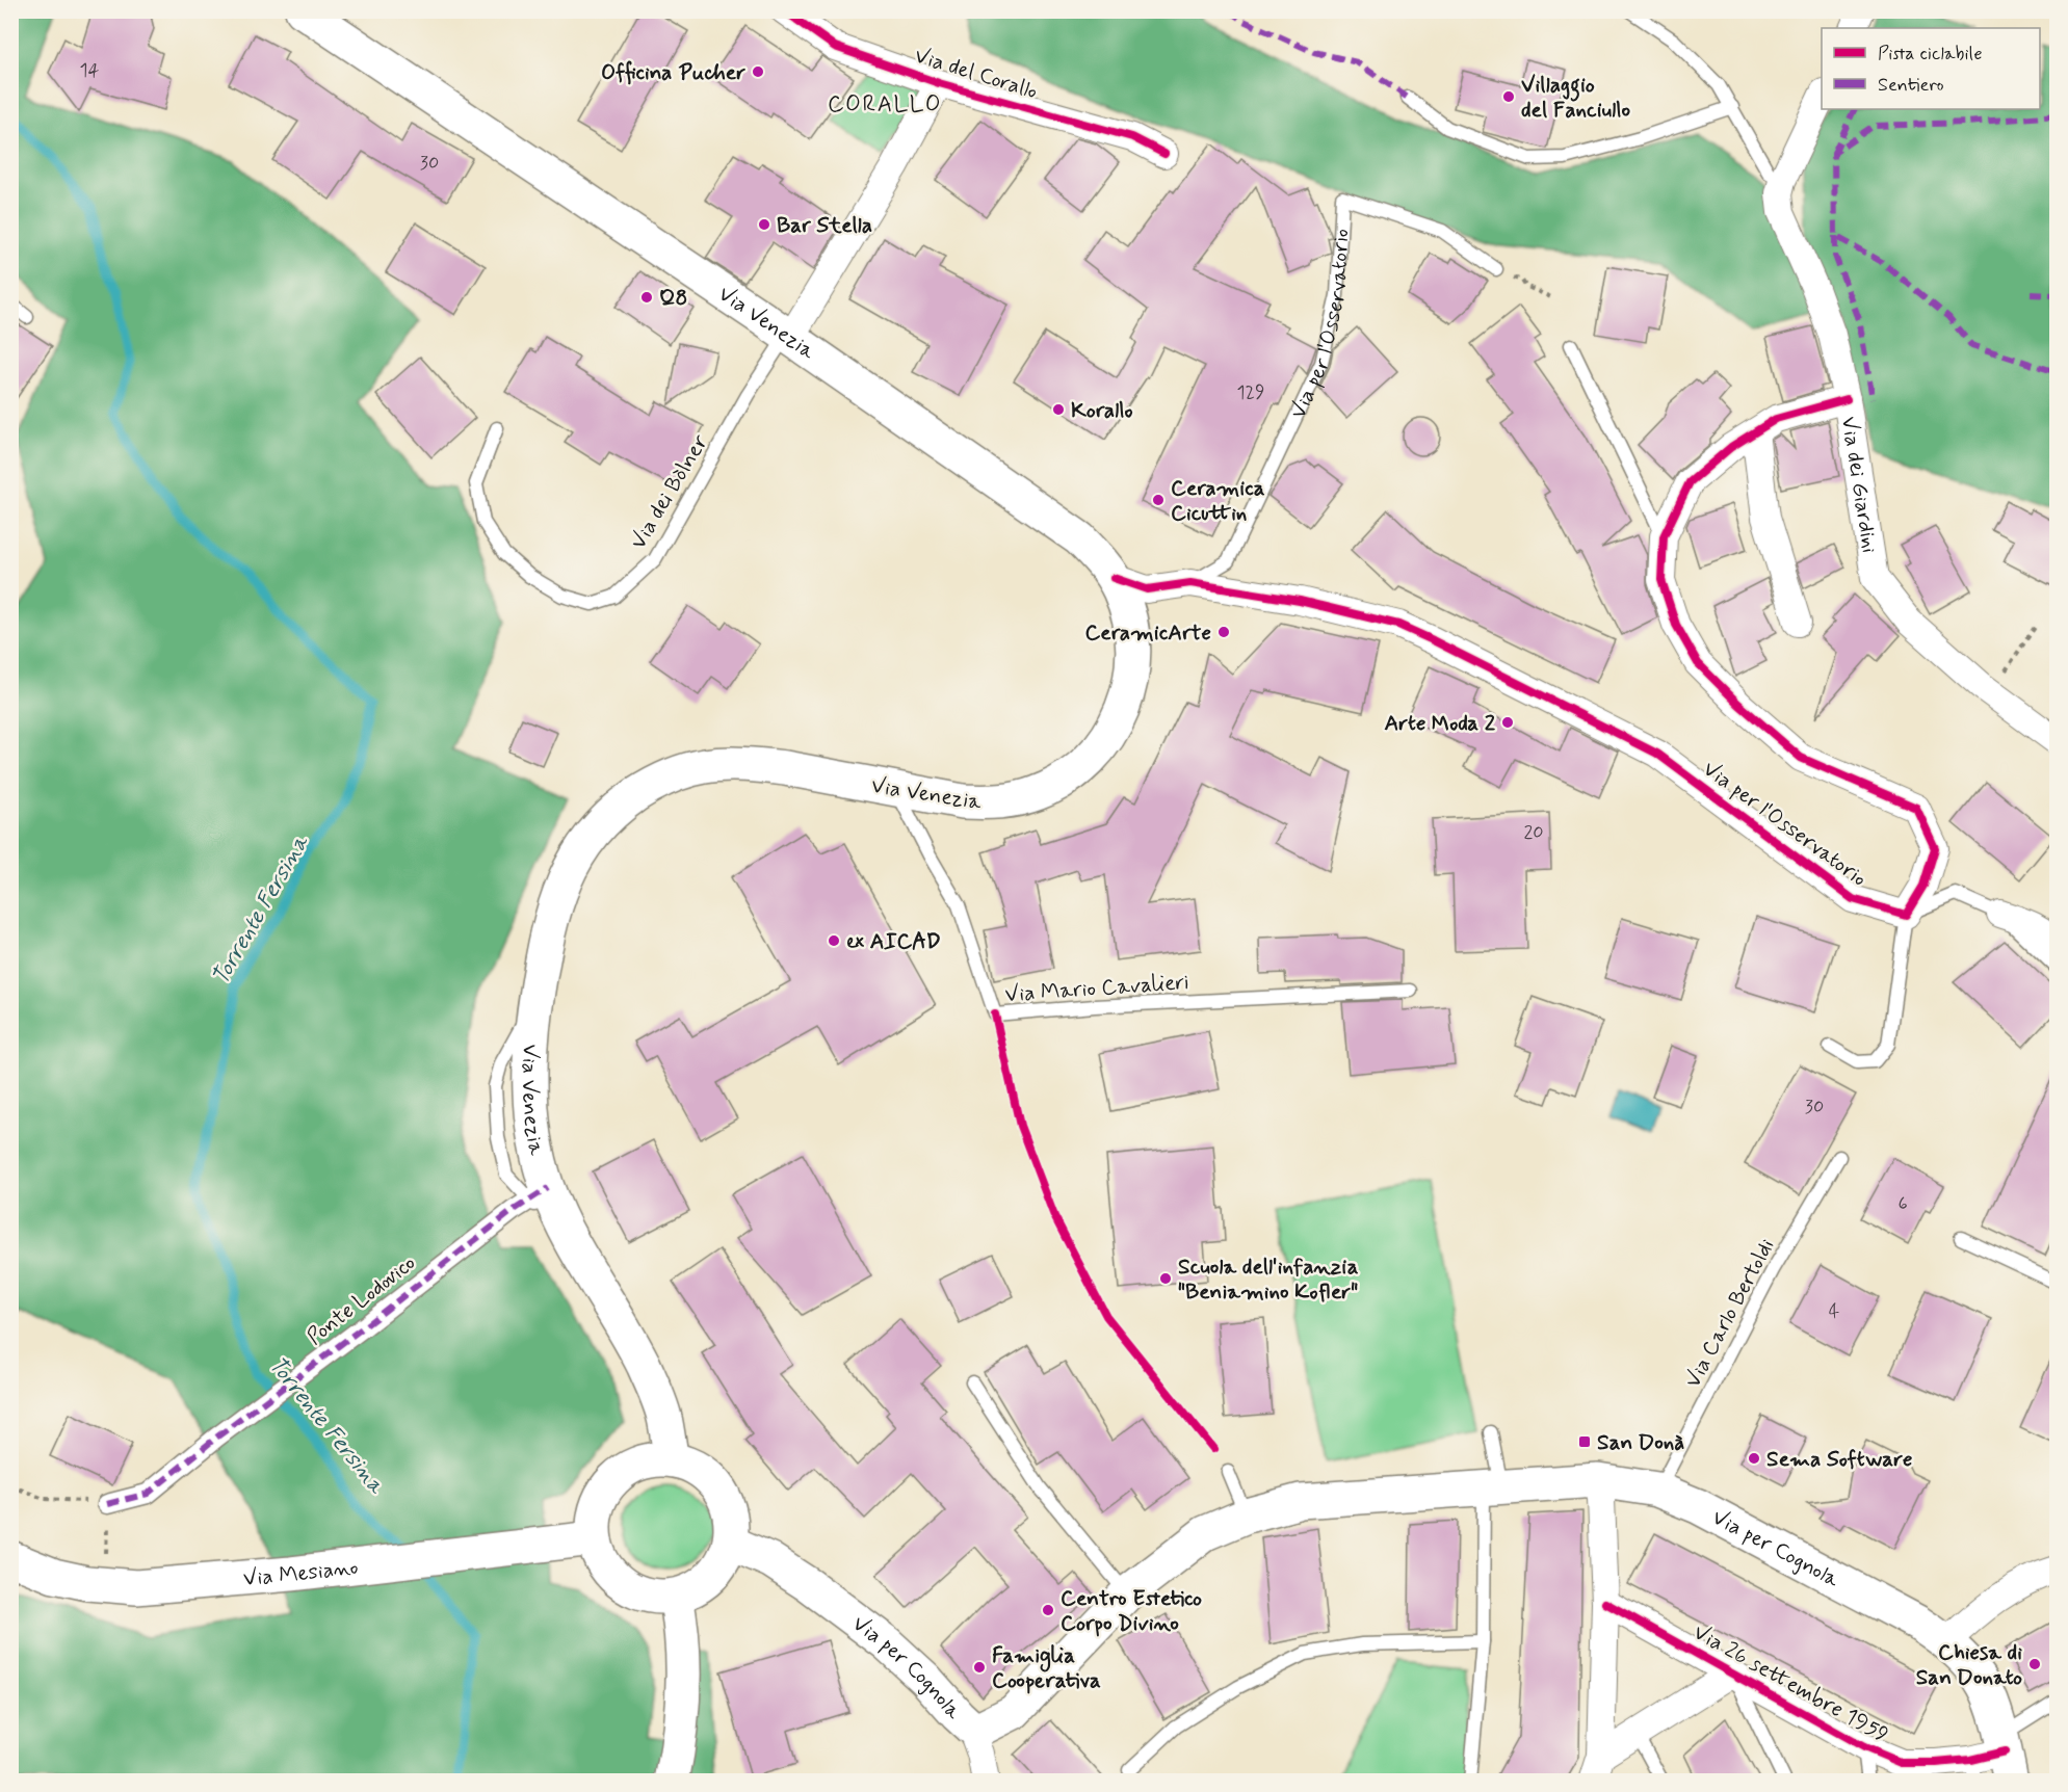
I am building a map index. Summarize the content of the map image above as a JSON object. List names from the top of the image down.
{
  "streets": {
    "main road": ["Via Venezia", "Via per Cognola", "Via Mesiano"],
    "street": [
      "Via del Corallo",
      "Via per l'Osservatorio",
      "Via dei Giardini",
      "Ponte Lodovico",
      "Via 26 settembre 1959"
    ],
    "lane": ["Via dei Bòlner", "Via Mario Cavalieri", "Via Carlo Bertoldi"]
  },
  "crossings": [
    ["Via del Corallo", "Via Venezia"],
    ["Via del Corallo", "Via dei Bòlner"],
    ["Via Venezia", "Via per l'Osservatorio"],
    ["Via Venezia", "Via dei Bòlner"],
    ["Via Venezia", "Via Mario Cavalieri"],
    ["Via Venezia", "Ponte Lodovico"],
    ["Via Venezia", "Via per Cognola"],
    ["Via Venezia", "Via Mesiano"],
    ["Via Carlo Bertoldi", "Via per Cognola"],
    ["Via per Cognola", "Via Mesiano"],
    ["Via per Cognola", "Via 26 settembre 1959"]
  ],
  "districts": ["CORALLO"],
  "water": ["Torrente Fersina"],
  "places": {
    "other": [
      "Officina Pucher",
      "Villaggio del Fanciullo",
      "Bar Stella",
      "Q8",
      "Korallo",
      "Ceramica Cicuttin",
      "CeramicArte",
      "Arte Moda 2",
      "ex AICAD",
      "Scuola dell'infanzia \"Beniamino Kofler\"",
      "Sema Software",
      "Centro Estetico Corpo Divino",
      "Chiesa di San Donato",
      "Famiglia Cooperativa"
    ],
    "transit": ["San Donà"]
  },
  "house_numbers": [
    "14",
    "30",
    "129",
    "20",
    "30",
    "6",
    "4"
  ],
  "legend": ["Pista ciclabile", "Sentiero"]
}
